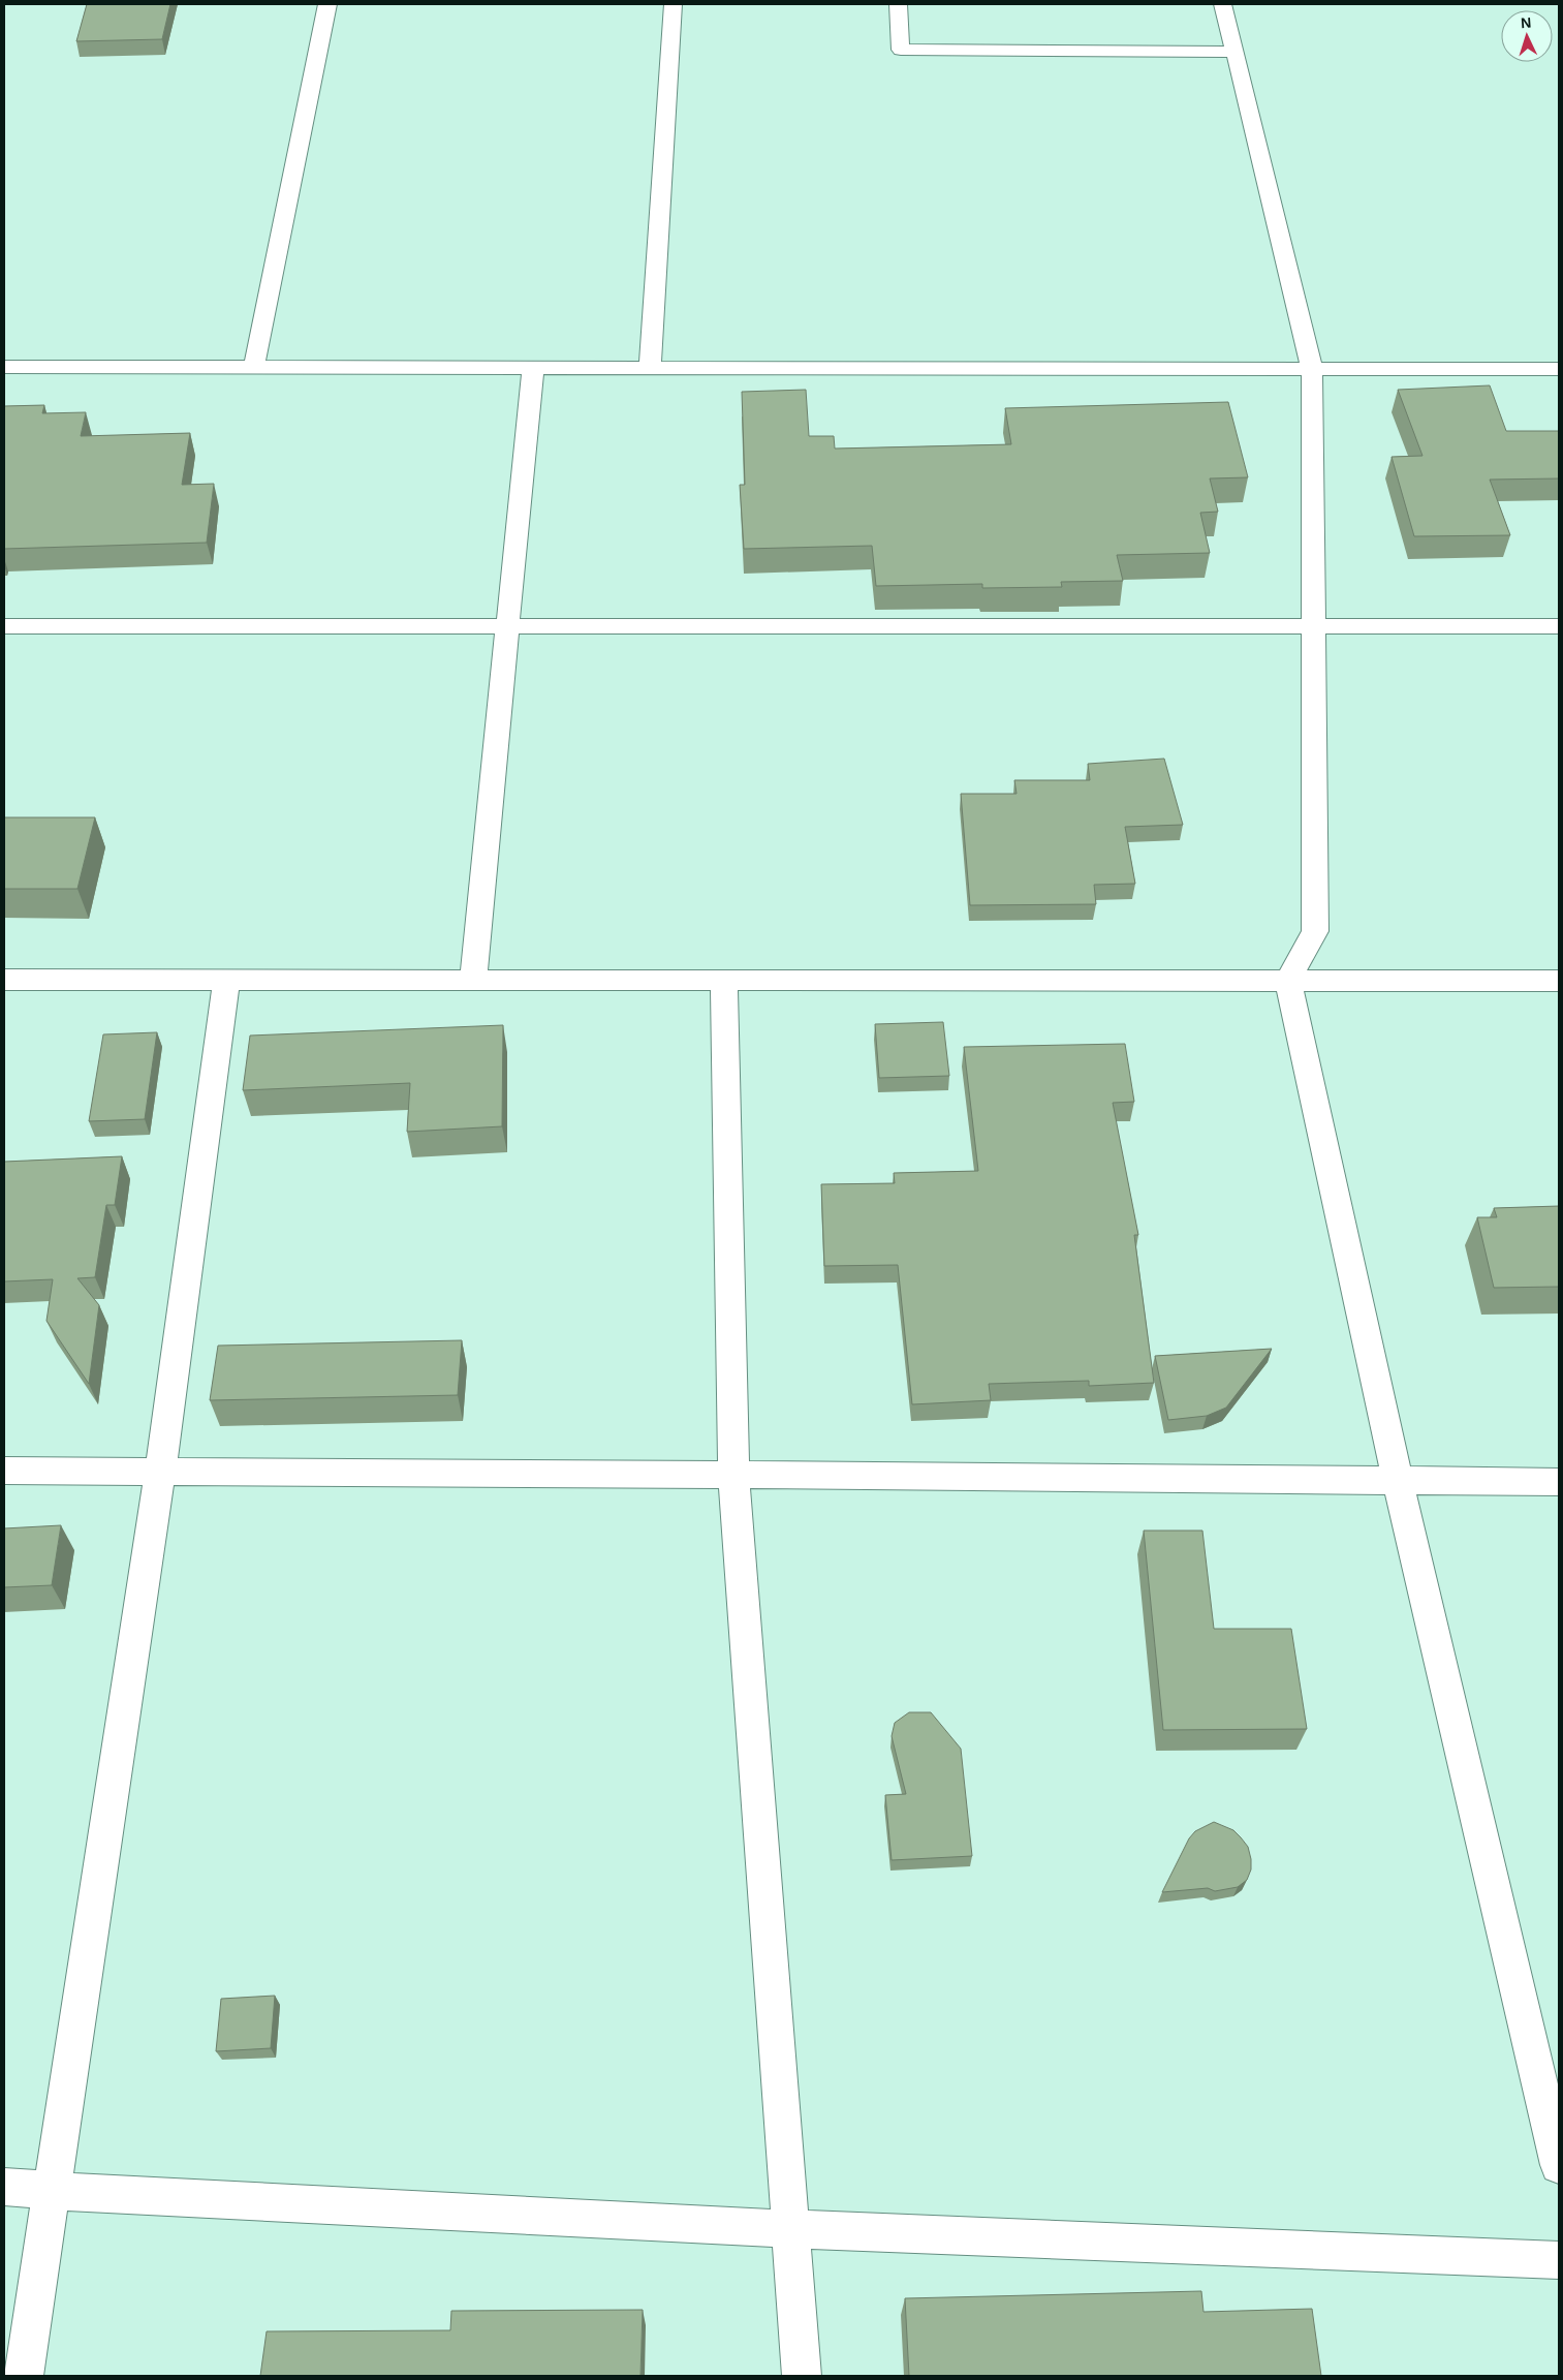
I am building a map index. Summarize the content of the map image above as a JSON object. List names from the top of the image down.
{
  "north": "top"
}
